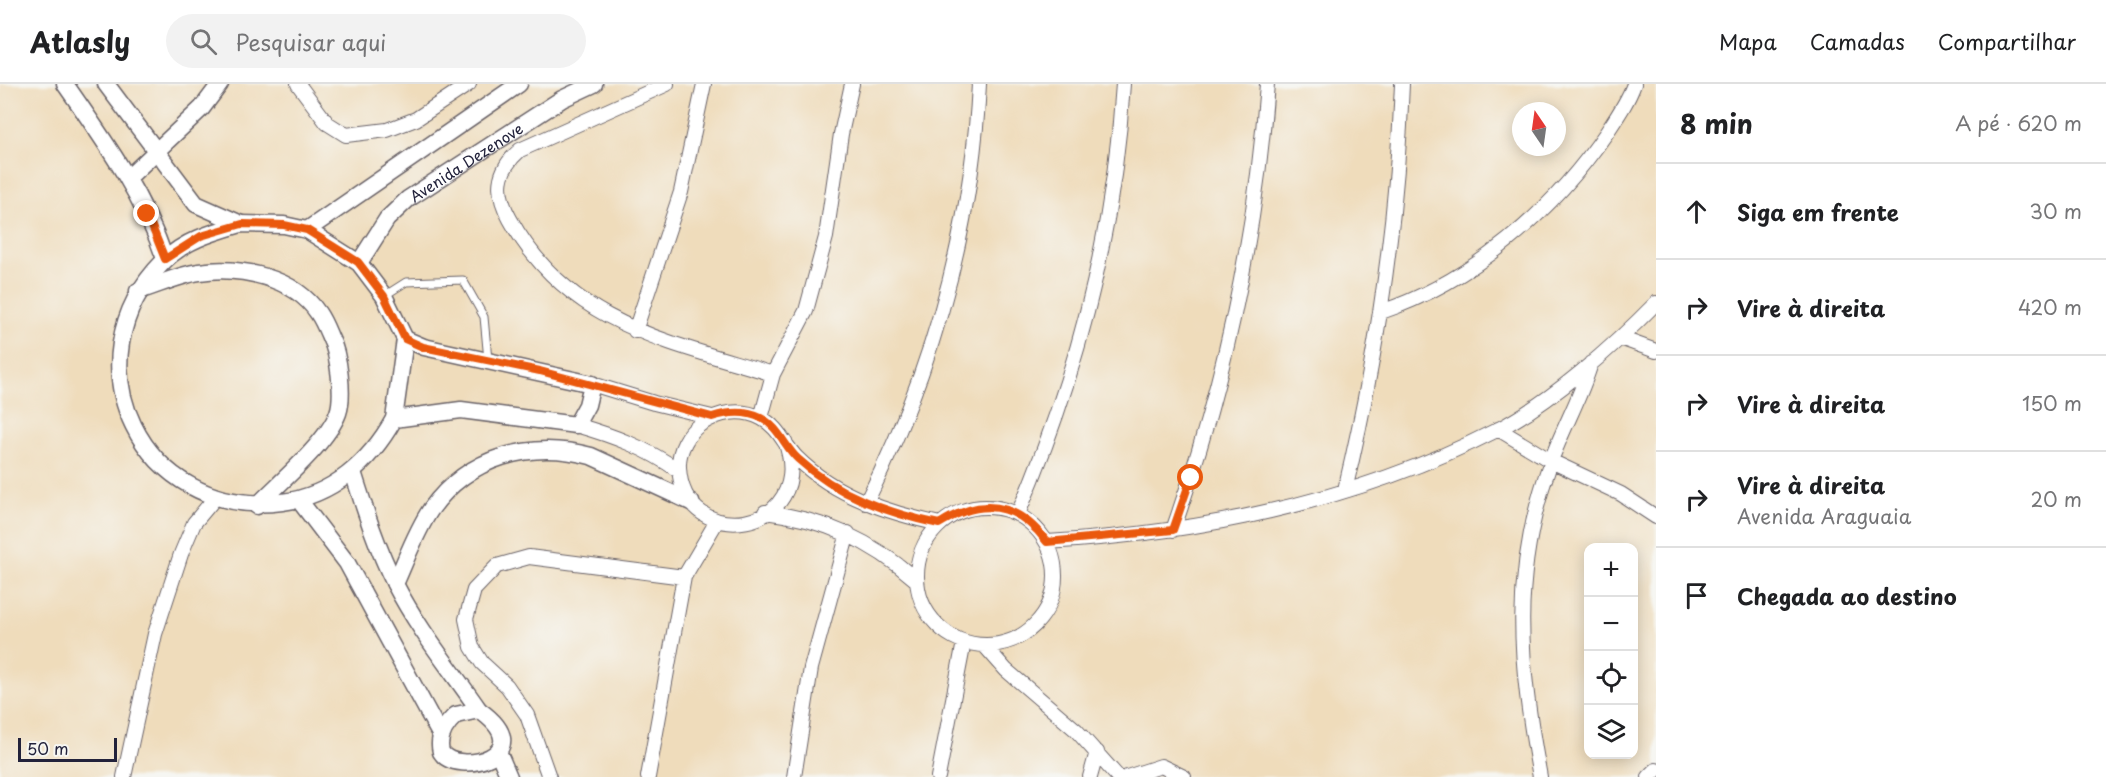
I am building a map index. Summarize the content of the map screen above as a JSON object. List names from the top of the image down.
{
  "streets": {
    "street": ["Avenida Dezenove"]
  },
  "scale_bar": "50 m",
  "north": "top",
  "page": {
    "header": "Atlasly",
    "search": "Pesquisar aqui",
    "nav": ["Mapa", "Camadas", "Compartilhar"],
    "heading": ["8 min", "A pé · 620 m"],
    "list": [
      ["Siga em frente", "30 m"],
      ["Vire à direita", "420 m"],
      ["Vire à direita", "150 m"],
      ["Vire à direita", "Avenida Araguaia", "20 m"],
      "Chegada ao destino"
    ],
    "map_buttons": ["+", "−"],
    "scale": "50 m"
  }
}
